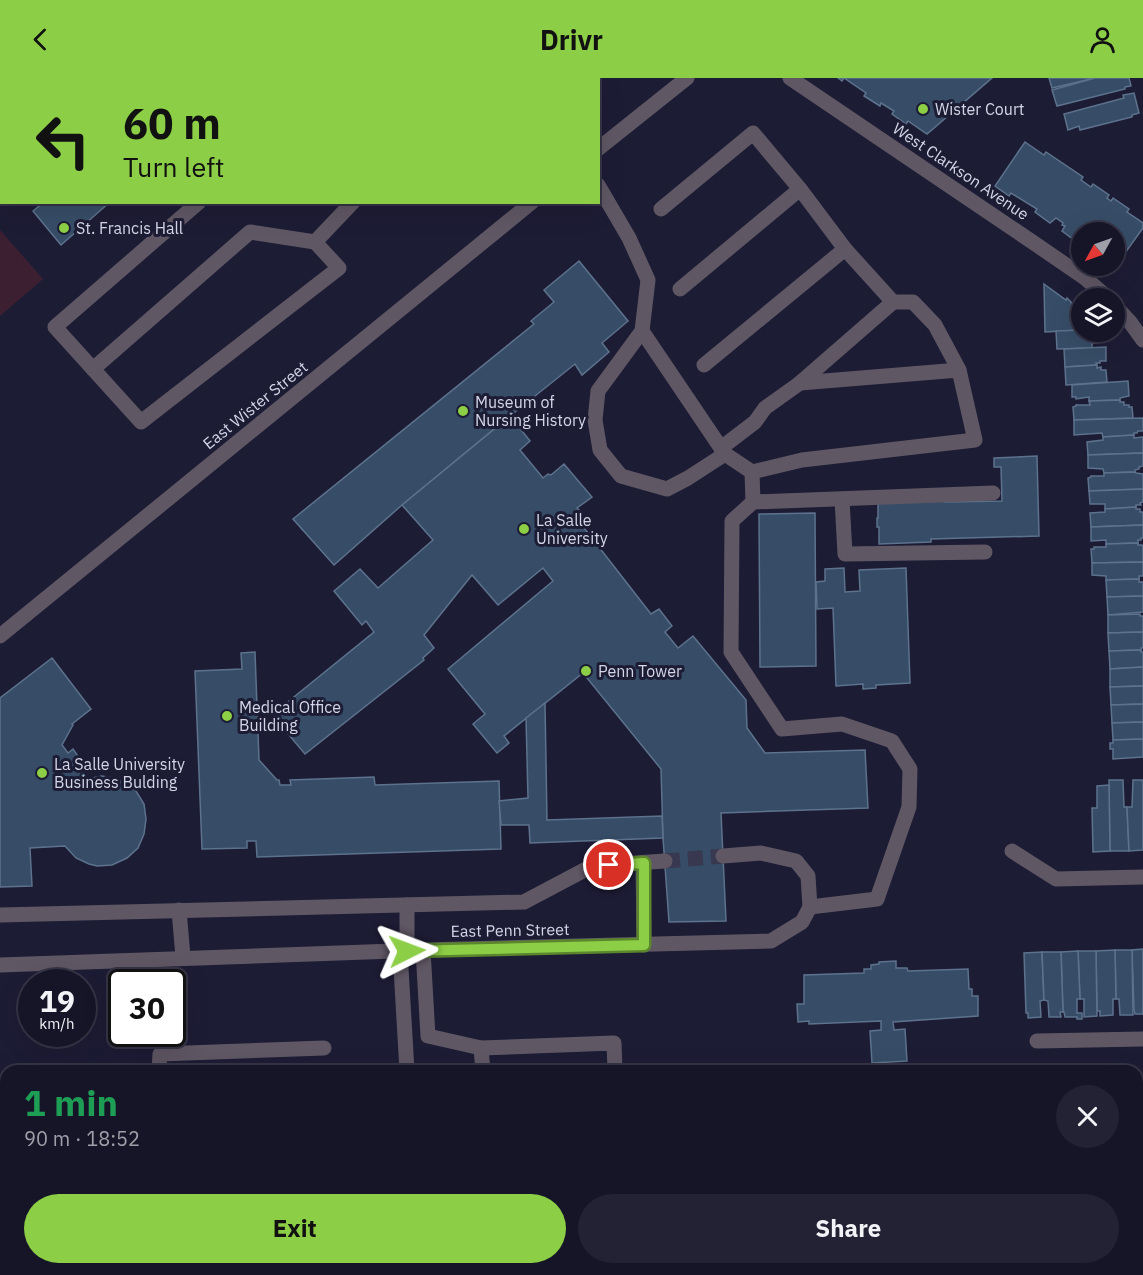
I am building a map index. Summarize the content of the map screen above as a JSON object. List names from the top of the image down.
{
  "streets": {
    "street": ["West Clarkson Avenue", "East Wister Street", "East Penn Street"]
  },
  "places": [
    "Wister Court",
    "St. Francis Hall",
    "Museum of Nursing History",
    "La Salle University",
    "Penn Tower",
    "Medical Office Building",
    "La Salle University Business Bulding"
  ],
  "north": "bottom left",
  "page": {
    "header": "Drivr",
    "turn": ["60 m", "Turn left"],
    "speed": "19 km/h",
    "limit": "30",
    "heading": ["1 min", "90 m · 18:52"],
    "buttons": ["Exit", "Share"]
  }
}
